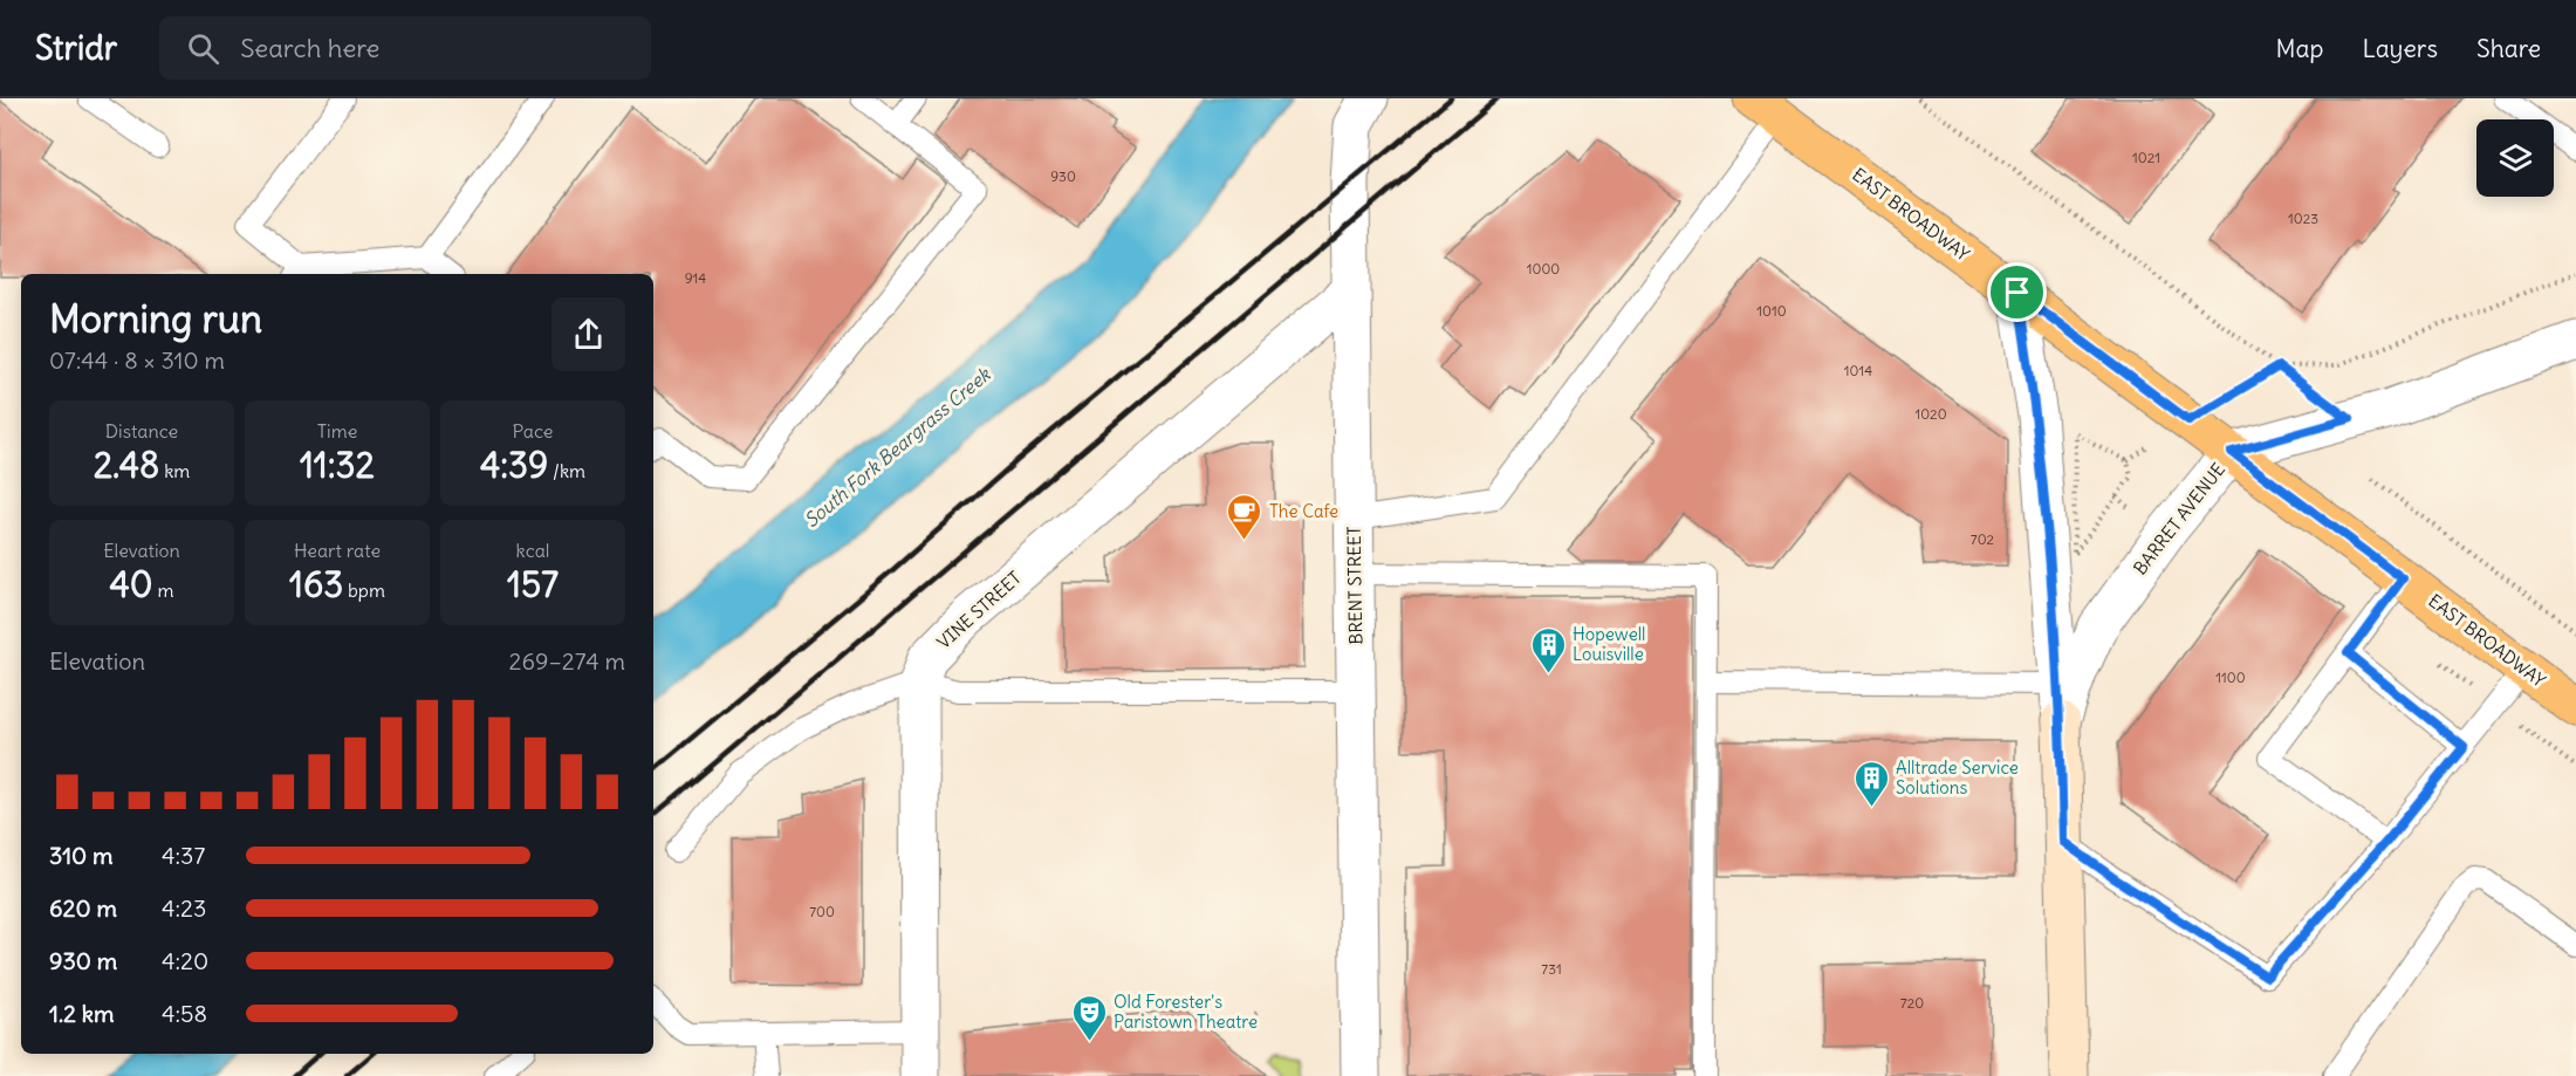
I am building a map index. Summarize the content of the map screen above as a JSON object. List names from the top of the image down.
{
  "streets": {
    "main road": ["EAST BROADWAY"],
    "street": ["BARRET AVENUE", "BRENT STREET", "VINE STREET"]
  },
  "crossings": [
    ["EAST BROADWAY", "BARRET AVENUE"],
    ["BRENT STREET", "VINE STREET"]
  ],
  "water": ["South Fork Beargrass Creek"],
  "places": {
    "cafe": ["The Cafe"],
    "building": ["Hopewell Louisville", "Alltrade Service Solutions"],
    "theatre": ["Old Forester's Paristown Theatre"]
  },
  "house_numbers": [
    "1021",
    "930",
    "1023",
    "1000",
    "914",
    "1010",
    "1014",
    "1020",
    "702",
    "1100",
    "700",
    "731",
    "720"
  ],
  "page": {
    "header": "Stridr",
    "search": "Search here",
    "nav": ["Map", "Layers", "Share"],
    "heading": ["Morning run", "07:44 · 8 × 310 m"],
    "stats": [
      ["Distance", "2.48 km"],
      ["Time", "11:32"],
      ["Pace", "4:39 /km"],
      ["Elevation", "40 m"],
      ["Heart rate", "163 bpm"],
      ["kcal", "157"]
    ],
    "chart": ["Elevation", "269–274 m"],
    "list": [
      {
        "name": "310 m",
        "note": "4:37"
      },
      {
        "name": "620 m",
        "note": "4:23"
      },
      {
        "name": "930 m",
        "note": "4:20"
      },
      {
        "name": "1.2 km",
        "note": "4:58"
      }
    ]
  }
}
